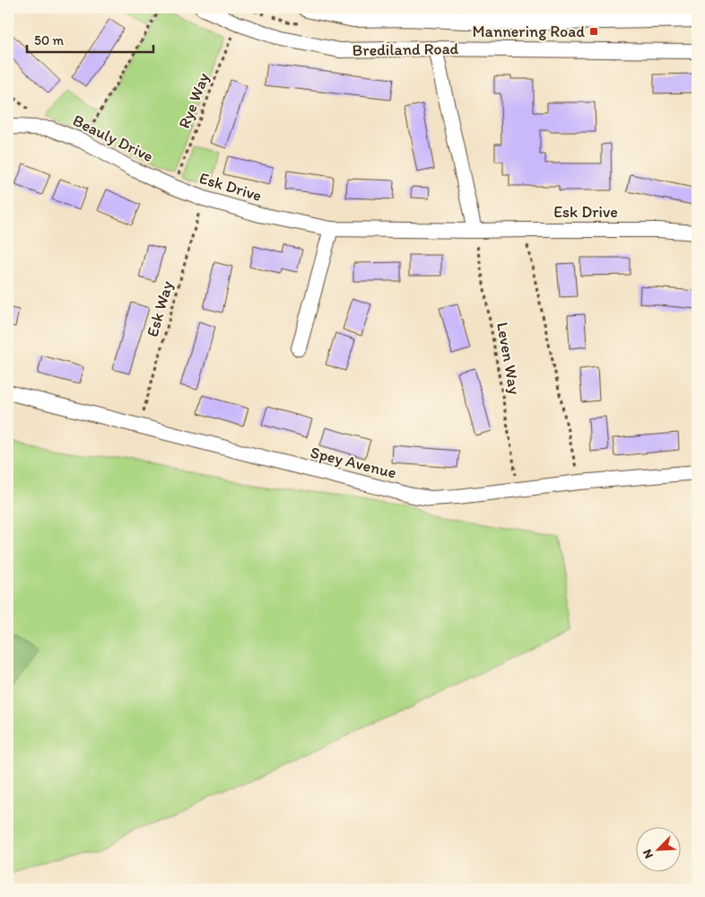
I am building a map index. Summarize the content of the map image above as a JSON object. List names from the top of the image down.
{
  "streets": {
    "street": [
      "Brediland Road",
      "Beauly Drive",
      "Esk Drive",
      "Spey Avenue"
    ],
    "path": ["Rye Way", "Esk Way", "Leven Way"]
  },
  "crossings": [
    ["Brediland Road", "Rye Way"],
    ["Rye Way", "Beauly Drive"],
    ["Rye Way", "Esk Drive"],
    ["Beauly Drive", "Esk Drive"],
    ["Esk Drive", "Esk Way"],
    ["Esk Drive", "Leven Way"],
    ["Esk Way", "Spey Avenue"],
    ["Leven Way", "Spey Avenue"]
  ],
  "places": {
    "transit": ["Mannering Road"]
  },
  "scale_bar": "50 m",
  "north": "bottom left"
}
